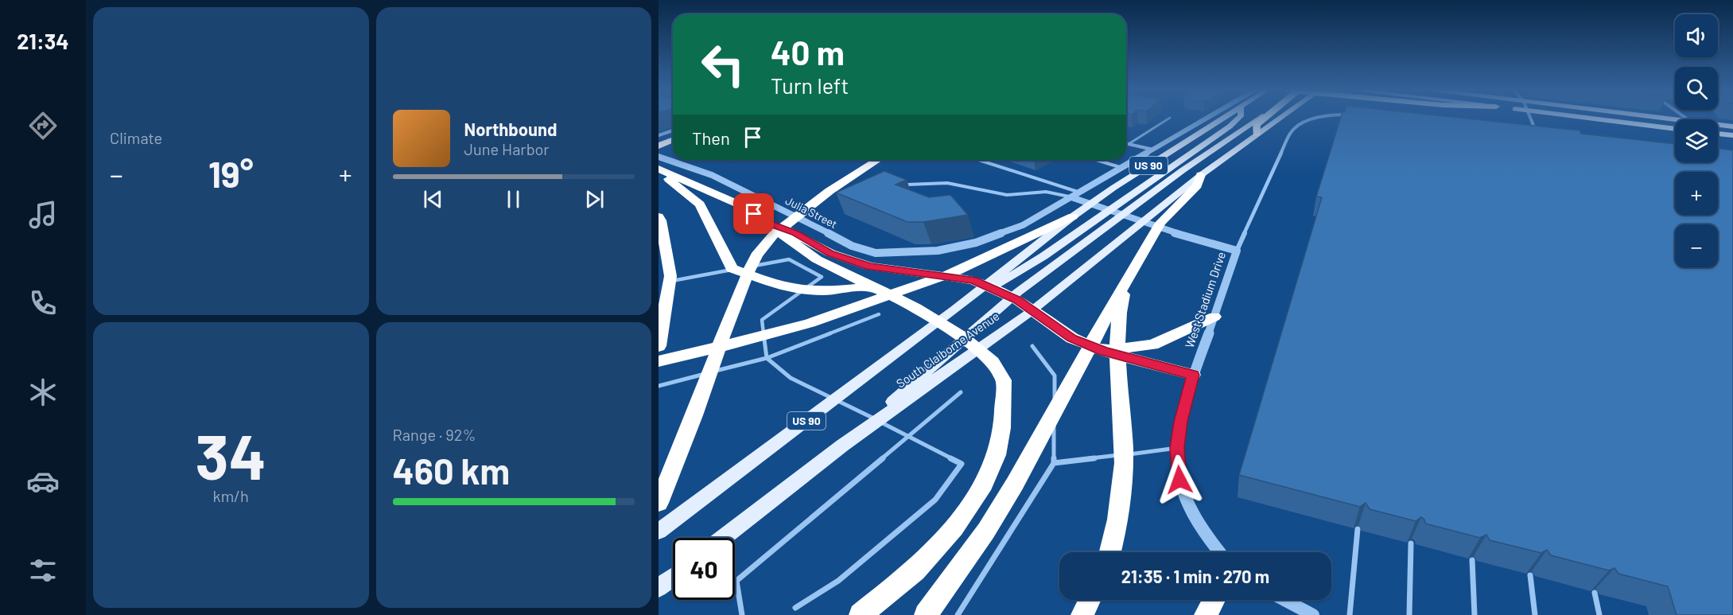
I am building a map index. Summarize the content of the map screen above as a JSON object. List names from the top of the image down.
{
  "streets": {
    "main road": ["US 90", "South Claiborne Avenue"],
    "street": ["Julia Street", "West Stadium Drive"]
  },
  "page": {
    "tabs": "21:34",
    "tile": [
      "Climate",
      ["34", "km/h"],
      ["Range · 92%", "460 km"]
    ],
    "map_buttons": ["+", "−"],
    "turn": ["40 m", "Turn left"],
    "song": ["Northbound", "June Harbor"],
    "then": "Then",
    "heat": ["−", "19°", "+"],
    "limit": "40",
    "trip": "21:35 · 1 min · 270 m"
  }
}
